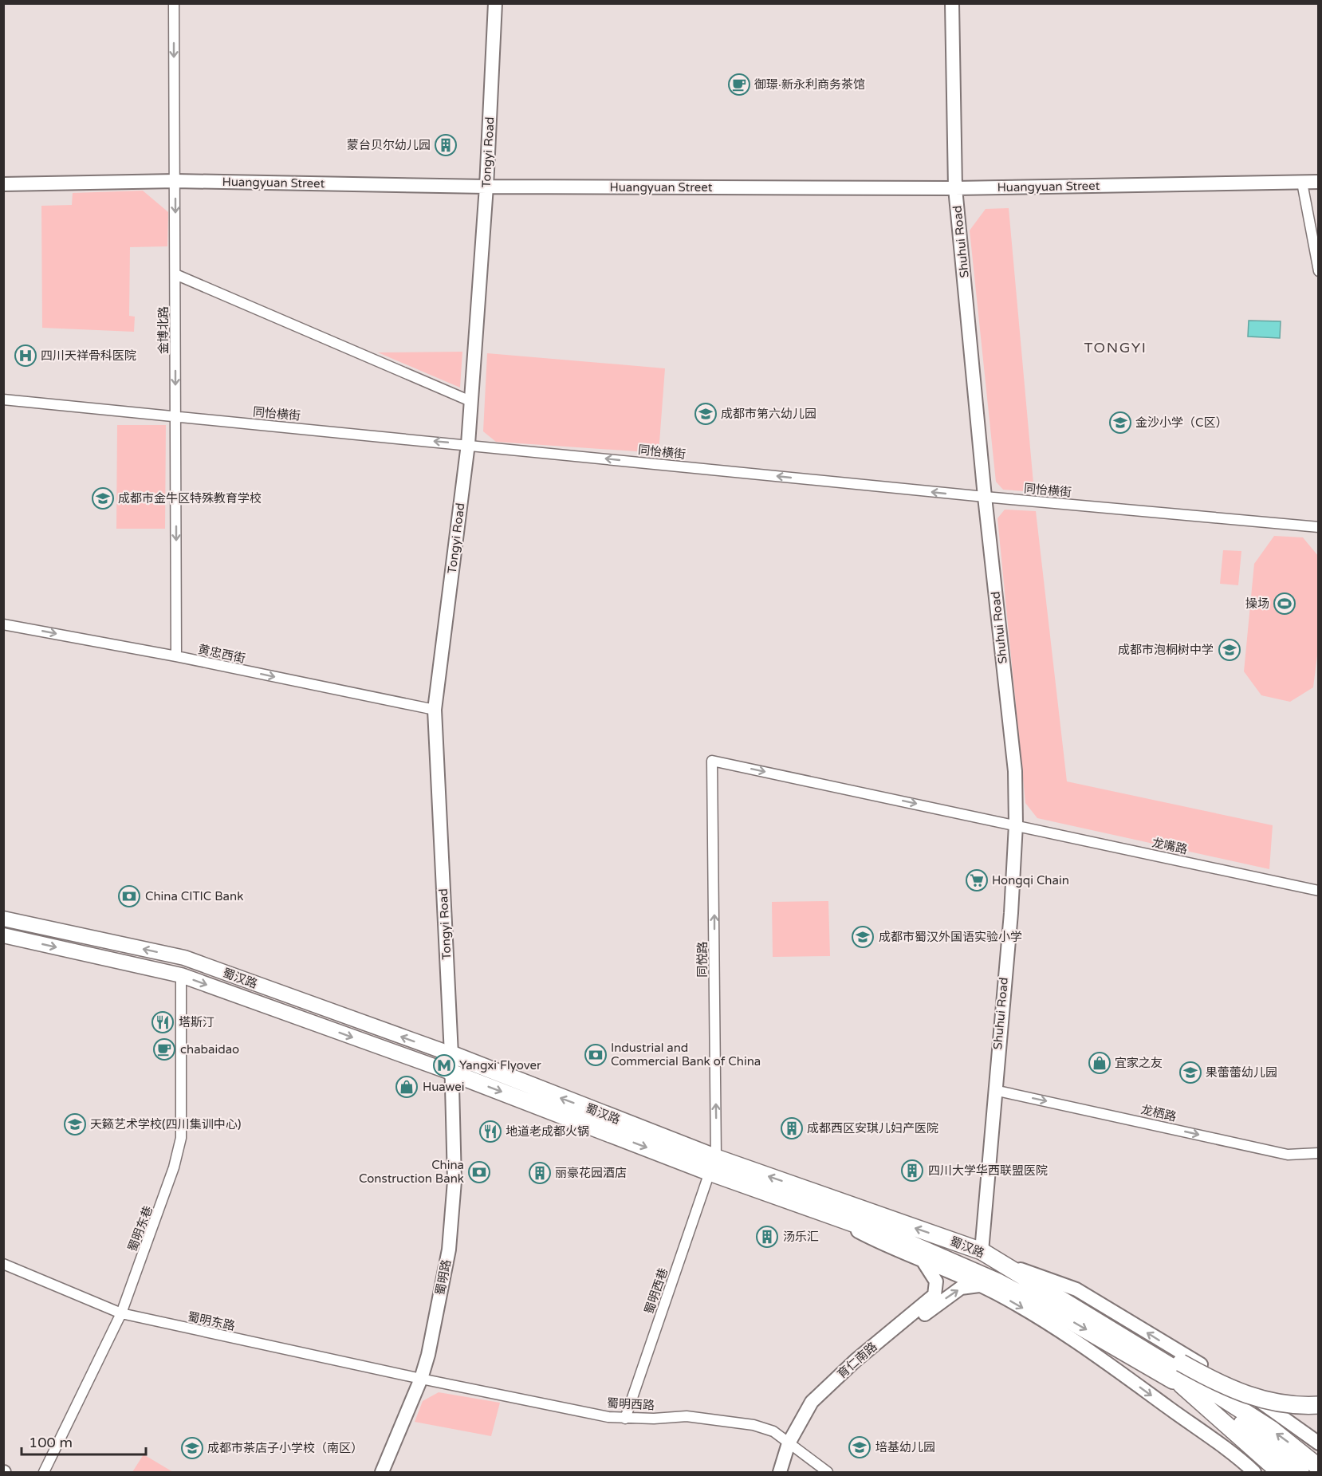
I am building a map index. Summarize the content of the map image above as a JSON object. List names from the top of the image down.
{
  "streets": {
    "highway": ["蜀汉路"],
    "street": [
      "Tongyi Road",
      "Huangyuan Street",
      "Shuhui Road",
      "金博北路",
      "同怡横街",
      "黄忠西街",
      "龙嘴路",
      "同悦路",
      "龙栖路",
      "蜀明东巷",
      "蜀明路",
      "蜀明西巷",
      "蜀明东路",
      "育仁南路",
      "蜀明西路"
    ]
  },
  "crossings": [
    ["Tongyi Road", "Huangyuan Street"],
    ["Tongyi Road", "同怡横街"],
    ["Tongyi Road", "黄忠西街"],
    ["Tongyi Road", "蜀汉路"],
    ["Tongyi Road", "蜀明路"],
    ["Huangyuan Street", "Shuhui Road"],
    ["Huangyuan Street", "金博北路"],
    ["Shuhui Road", "同怡横街"],
    ["Shuhui Road", "龙嘴路"],
    ["Shuhui Road", "蜀汉路"],
    ["Shuhui Road", "龙栖路"],
    ["金博北路", "同怡横街"],
    ["金博北路", "黄忠西街"],
    ["龙嘴路", "同悦路"],
    ["同悦路", "蜀汉路"],
    ["同悦路", "蜀明西巷"],
    ["蜀汉路", "蜀明东巷"],
    ["蜀汉路", "蜀明路"],
    ["蜀汉路", "蜀明西巷"],
    ["蜀明东巷", "蜀明东路"],
    ["蜀明路", "蜀明东路"],
    ["蜀明路", "蜀明西路"],
    ["蜀明西巷", "蜀明西路"],
    ["蜀明东路", "蜀明西路"],
    ["育仁南路", "蜀明西路"]
  ],
  "one_way": [
    "金博北路",
    "同怡横街",
    "黄忠西街",
    "龙嘴路",
    "同悦路",
    "龙栖路"
  ],
  "districts": ["TONGYI"],
  "places": {
    "cafe": ["御璟·新永利商务茶馆", "chabaidao"],
    "building": [
      "蒙台贝尔幼儿园",
      "成都西区安琪儿妇产医院",
      "四川大学华西联盟医院",
      "丽豪花园酒店",
      "汤乐汇"
    ],
    "hospital": ["四川天祥骨科医院"],
    "school or university": [
      "成都市第六幼儿园",
      "金沙小学（C区）",
      "成都市金牛区特殊教育学校",
      "成都市泡桐树中学",
      "成都市蜀汉外国语实验小学",
      "果蕾蕾幼儿园",
      "天籁艺术学校(四川集训中心)",
      "培基幼儿园",
      "成都市茶店子小学校（南区）"
    ],
    "sports": ["操场"],
    "supermarket": ["Hongqi Chain"],
    "bank": ["China CITIC Bank", "Industrial and Commercial Bank of China", "China Construction Bank"],
    "restaurant": ["塔斯汀", "地道老成都火锅"],
    "shop": ["宜家之友", "Huawei"],
    "metro station": ["Yangxi Flyover"]
  },
  "scale_bar": "100 m"
}
